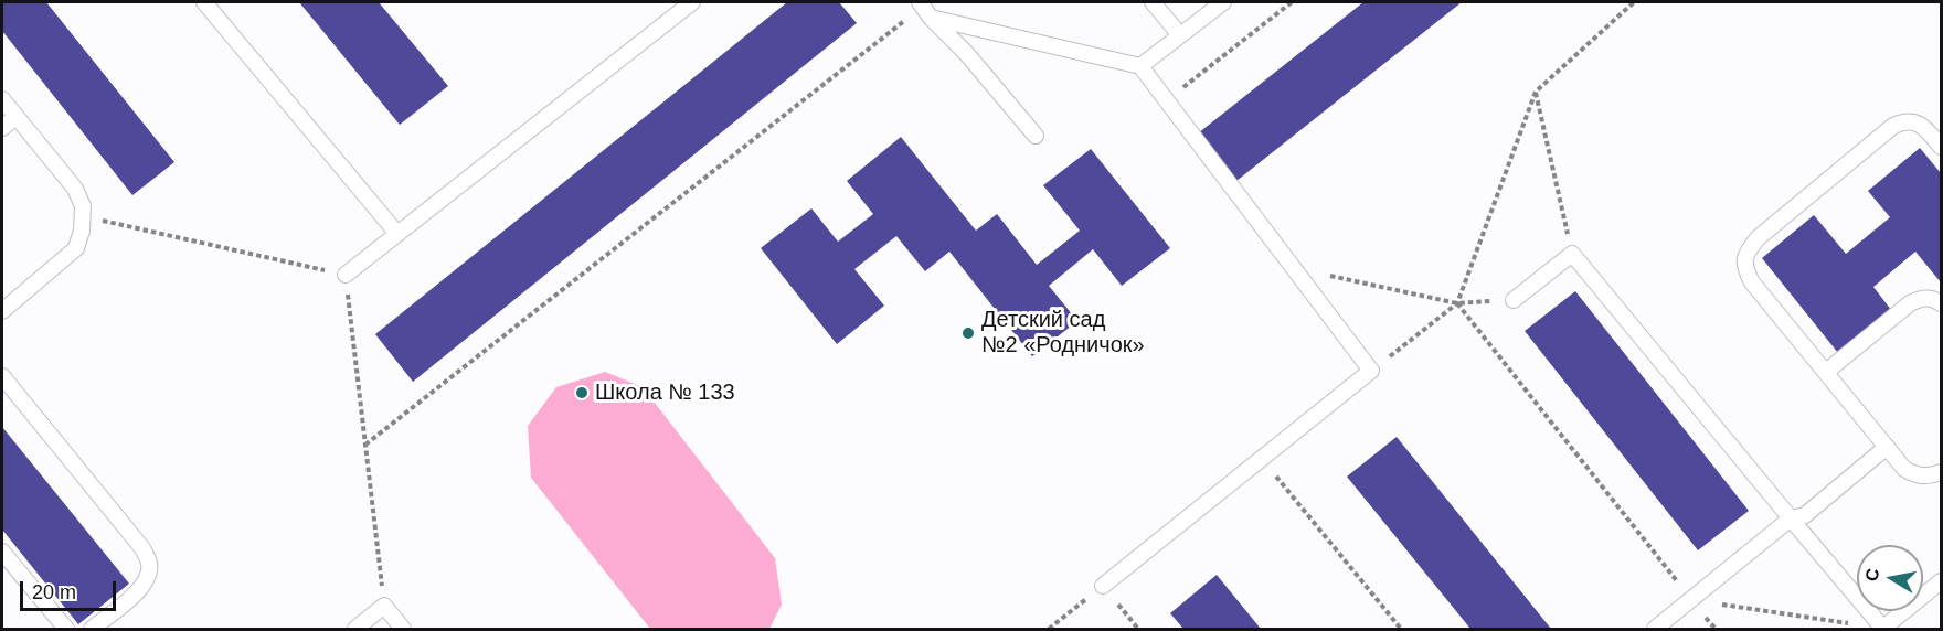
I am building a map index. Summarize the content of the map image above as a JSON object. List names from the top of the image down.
{
  "places": ["Детский сад №2 «Родничок»", "Школа № 133"],
  "scale_bar": "20 m",
  "north": "left"
}
